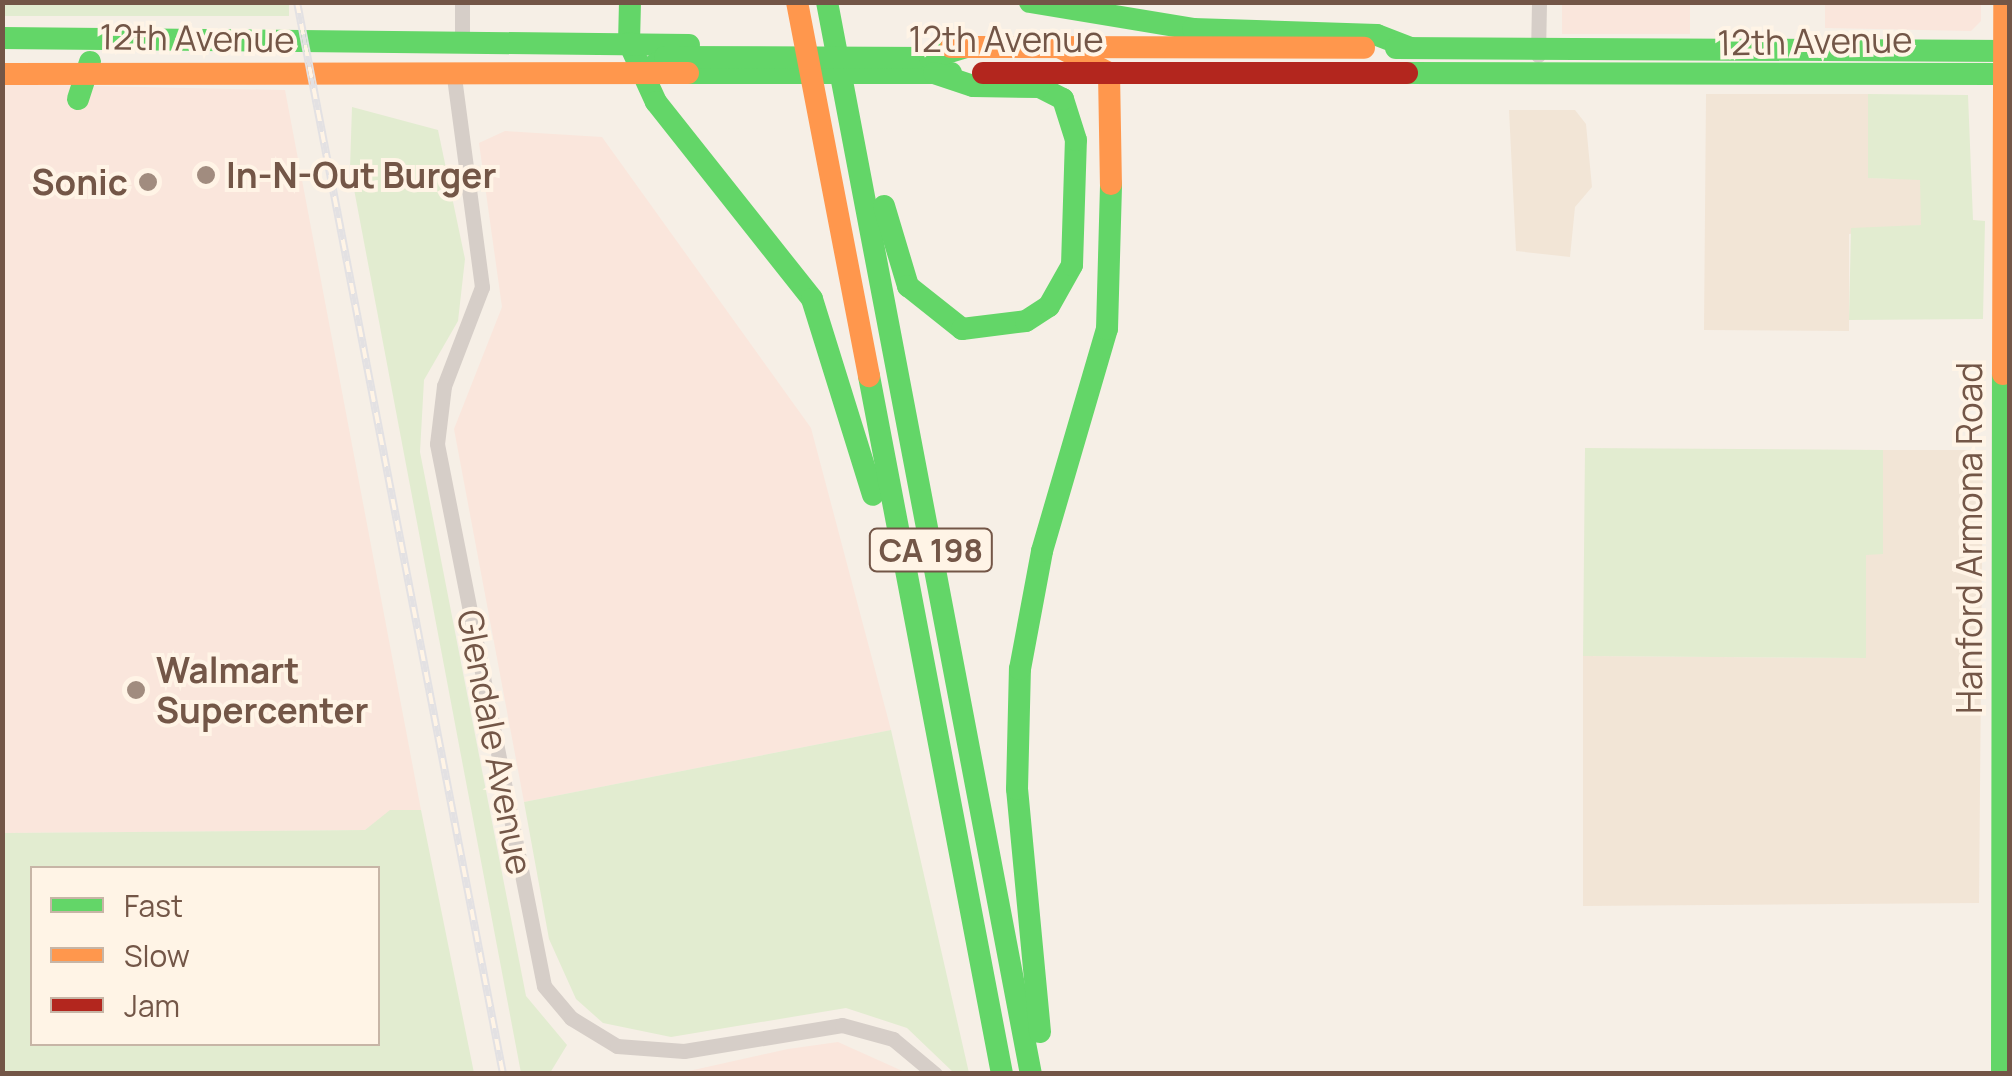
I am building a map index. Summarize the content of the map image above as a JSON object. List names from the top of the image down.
{
  "streets": {
    "main road": ["12th Avenue", "Hanford Armona Road", "CA 198"],
    "street": ["Glendale Avenue"]
  },
  "crossings": [
    ["12th Avenue", "Hanford Armona Road"],
    ["12th Avenue", "Glendale Avenue"]
  ],
  "places": ["In-N-Out Burger", "Sonic", "Walmart Supercenter"],
  "legend": ["Fast", "Slow", "Jam"]
}
